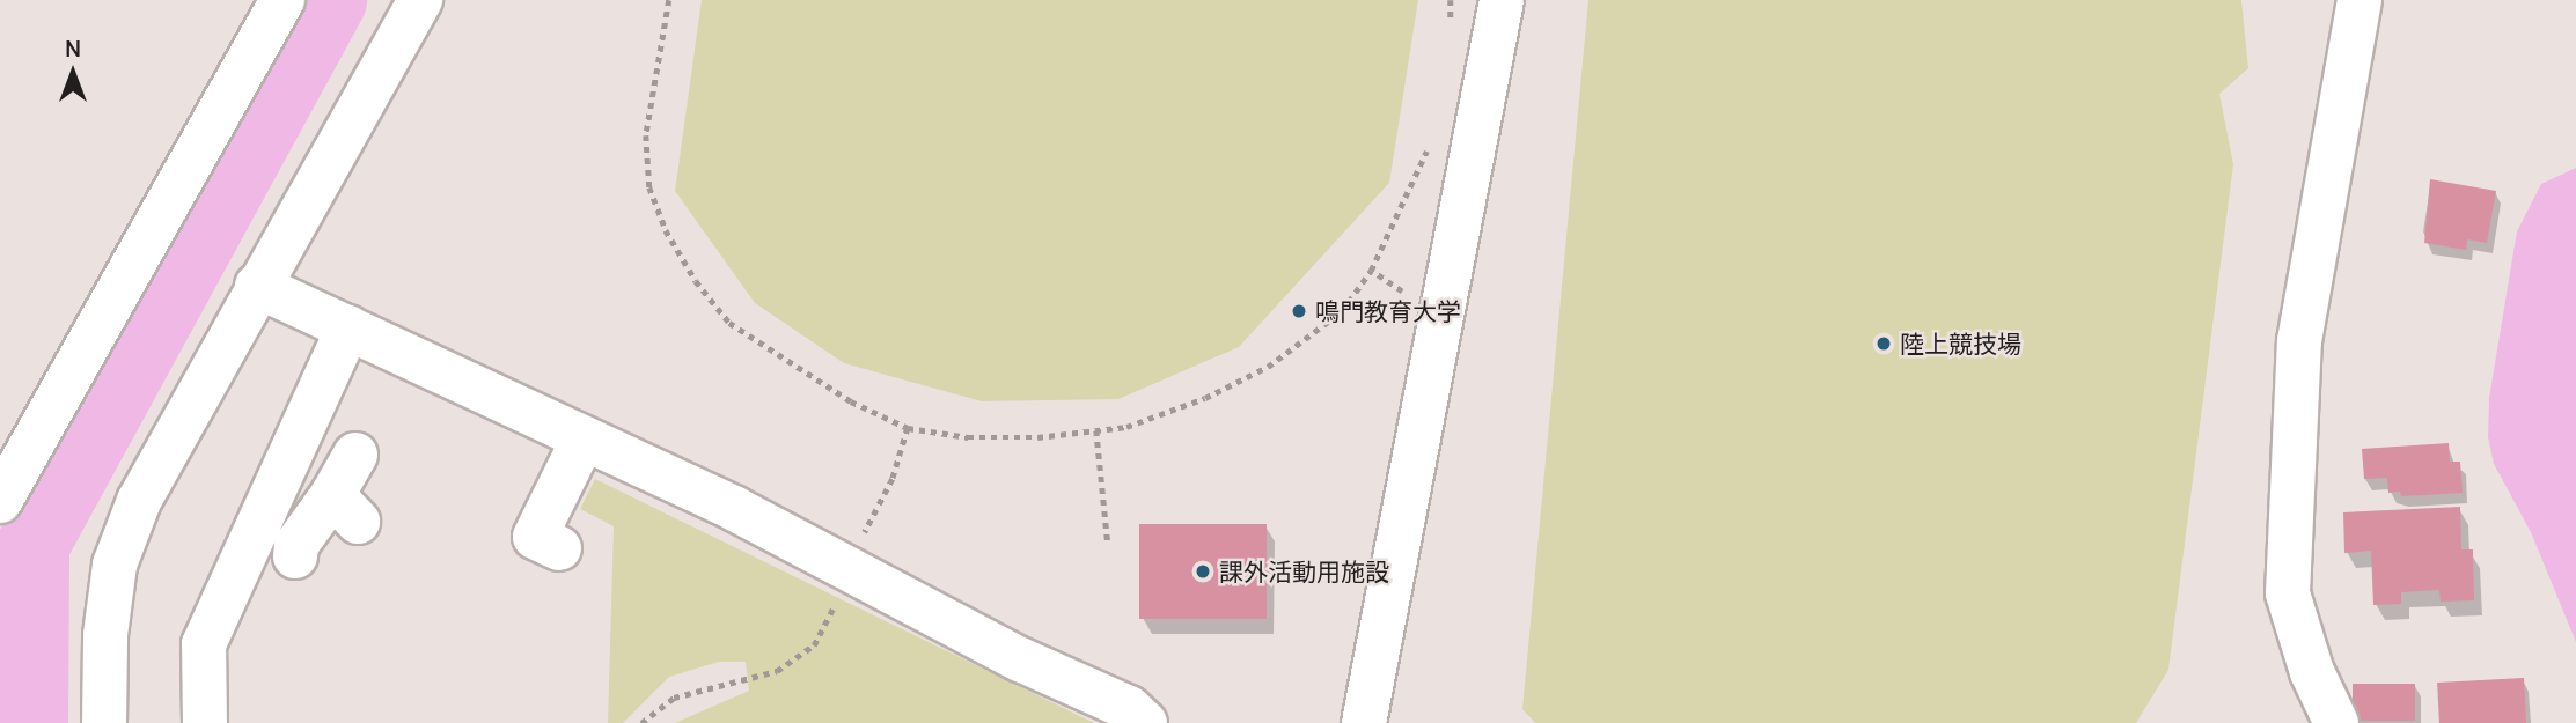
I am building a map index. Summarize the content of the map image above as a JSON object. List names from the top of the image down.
{
  "places": ["鳴門教育大学", "陸上競技場", "課外活動用施設"],
  "north": "top"
}
